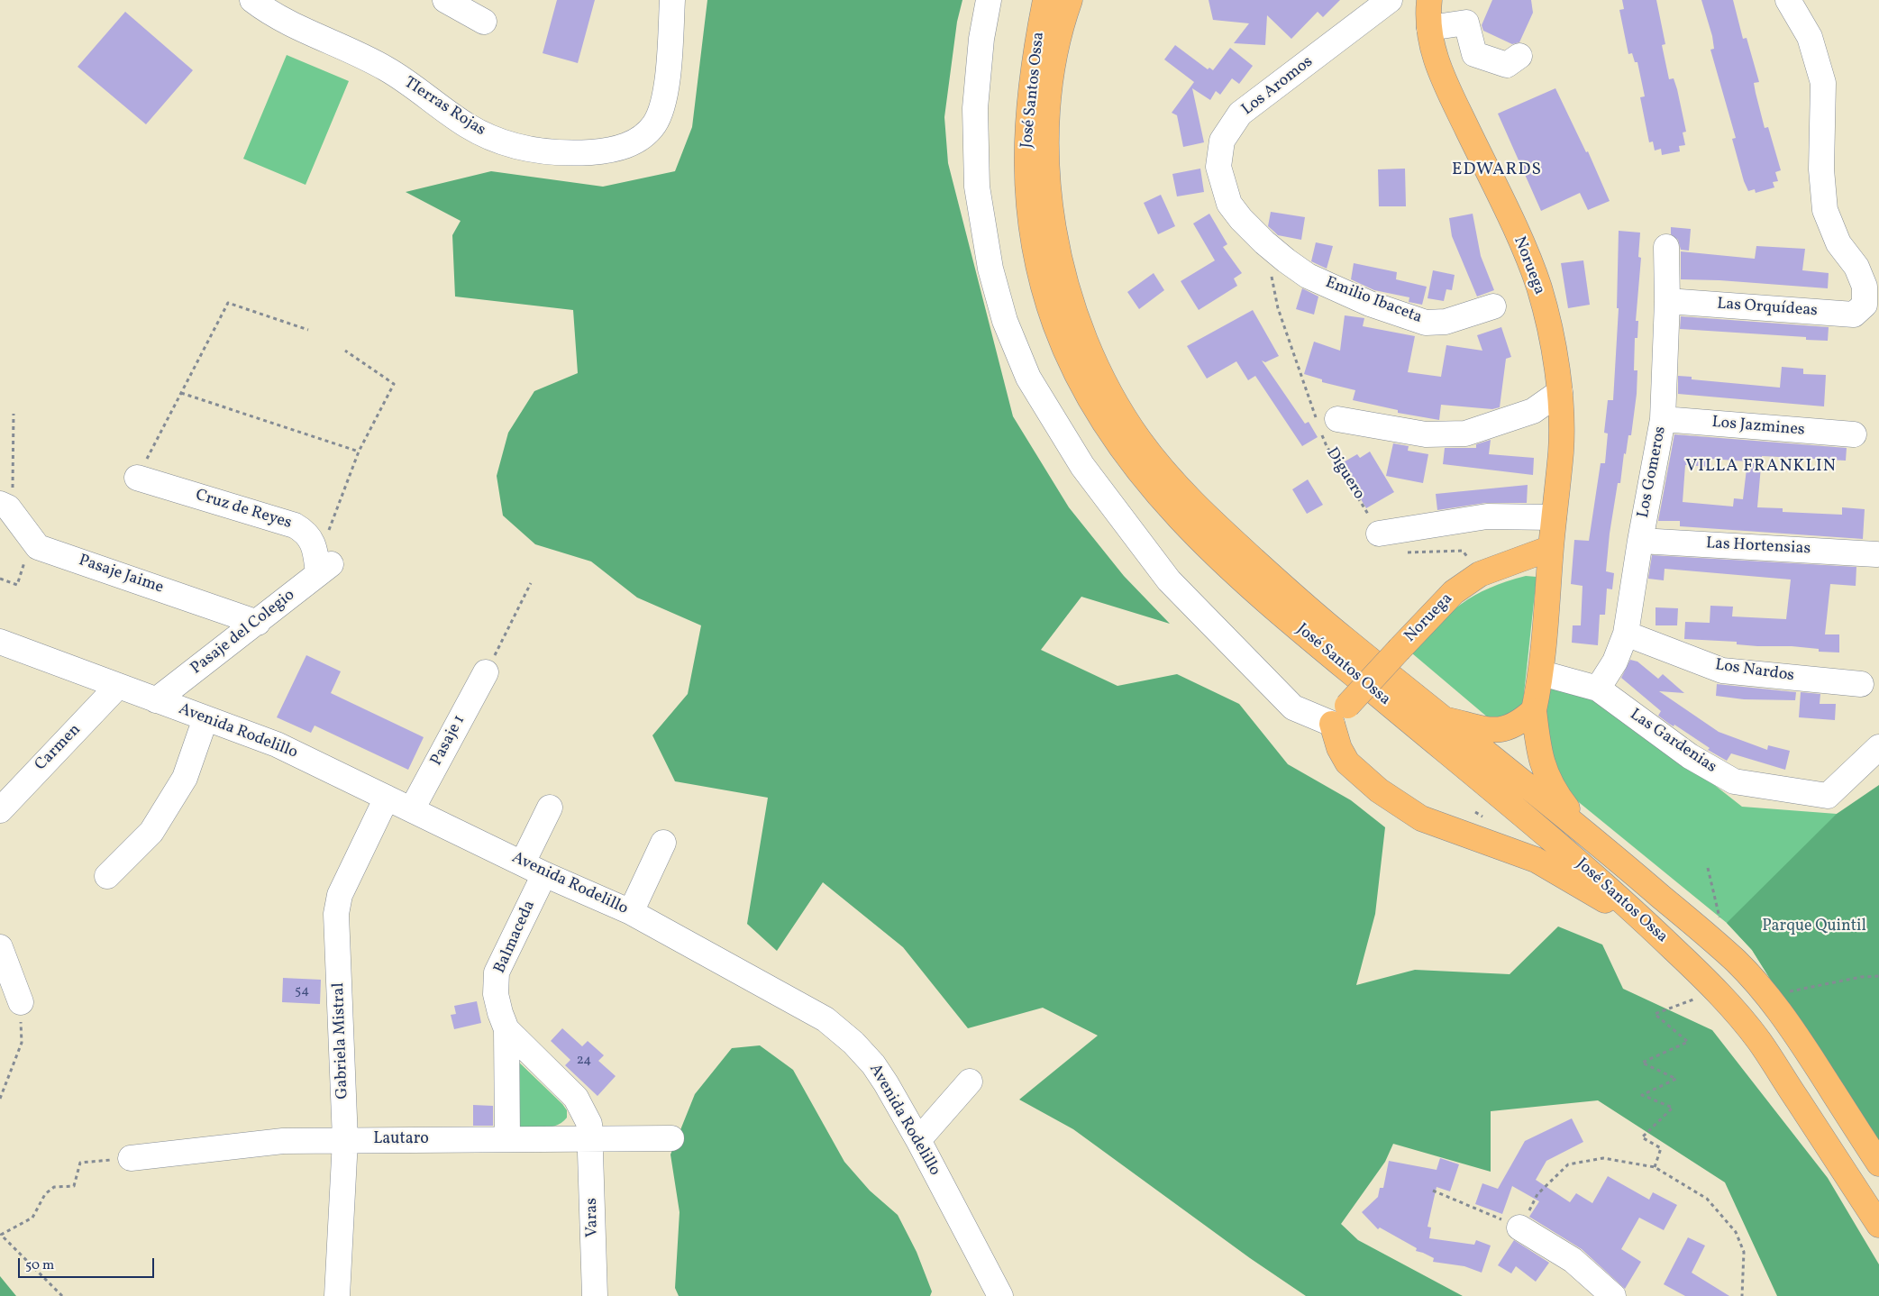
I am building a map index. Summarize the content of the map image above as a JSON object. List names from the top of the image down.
{
  "streets": {
    "main road": ["José Santos Ossa", "Noruega"],
    "street": [
      "Los Aromos",
      "TIerras Rojas",
      "Emilio Ibaceta",
      "Las Orquídeas",
      "Los Jazmines",
      "Los Gomeros",
      "Cruz de Reyes",
      "Las Hortensias",
      "Pasaje Jaime",
      "Pasaje del Colegio",
      "Los Nardos",
      "Avenida Rodelillo",
      "Pasaje 1",
      "Las Gardenias",
      "Carmen",
      "Balmaceda",
      "Gabriela Mistral",
      "Lautaro",
      "Varas"
    ],
    "path": ["Diguero"]
  },
  "crossings": [
    ["Los Aromos", "Emilio Ibaceta"],
    ["José Santos Ossa", "Noruega"],
    ["Noruega", "Las Gardenias"],
    ["Las Orquídeas", "Los Gomeros"],
    ["Los Jazmines", "Los Gomeros"],
    ["Los Gomeros", "Las Hortensias"],
    ["Los Gomeros", "Los Nardos"],
    ["Los Gomeros", "Las Gardenias"],
    ["Cruz de Reyes", "Pasaje del Colegio"],
    ["Pasaje Jaime", "Pasaje del Colegio"],
    ["Pasaje del Colegio", "Avenida Rodelillo"],
    ["Avenida Rodelillo", "Pasaje 1"],
    ["Avenida Rodelillo", "Carmen"],
    ["Avenida Rodelillo", "Balmaceda"],
    ["Avenida Rodelillo", "Gabriela Mistral"],
    ["Balmaceda", "Lautaro"],
    ["Balmaceda", "Varas"],
    ["Gabriela Mistral", "Lautaro"],
    ["Lautaro", "Varas"]
  ],
  "districts": ["EDWARDS", "VILLA FRANKLIN"],
  "parks": ["Parque Quintil"],
  "house_numbers": ["54", "24"],
  "scale_bar": "50 m"
}
